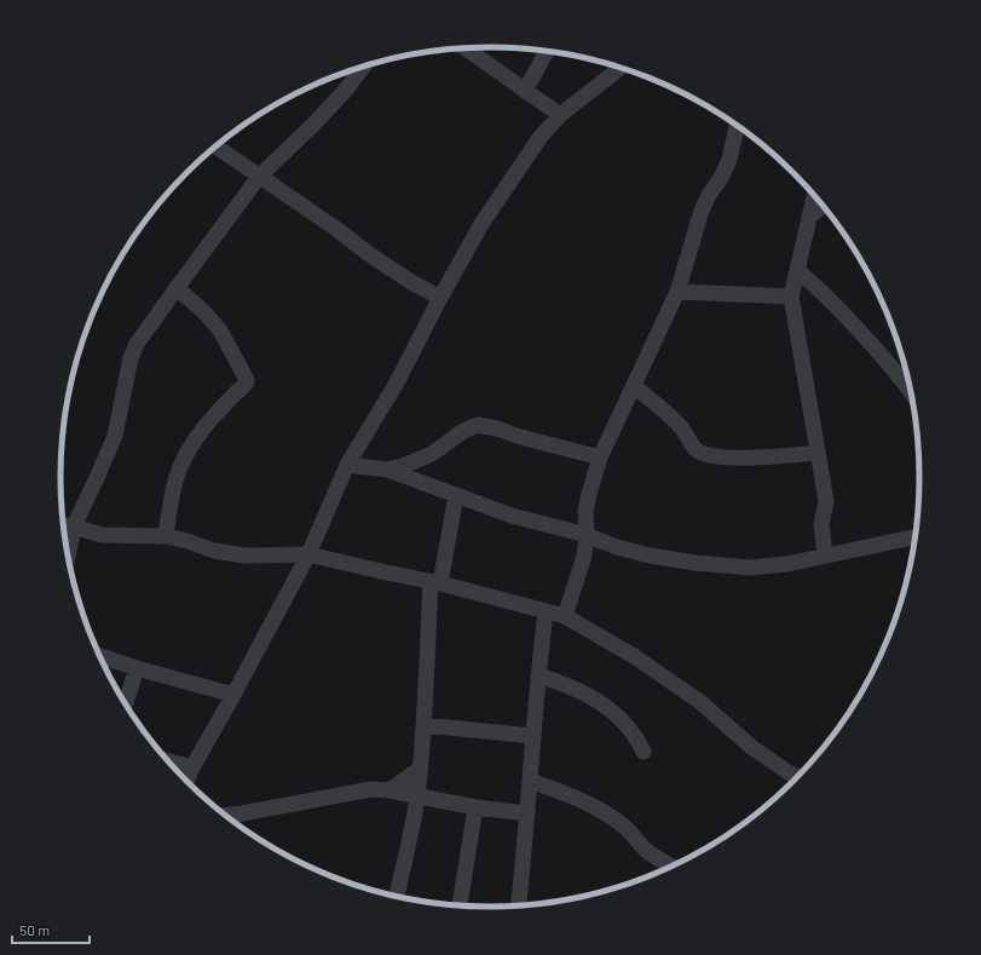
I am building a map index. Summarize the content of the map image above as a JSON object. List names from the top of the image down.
{
  "scale_bar": "50 m"
}
